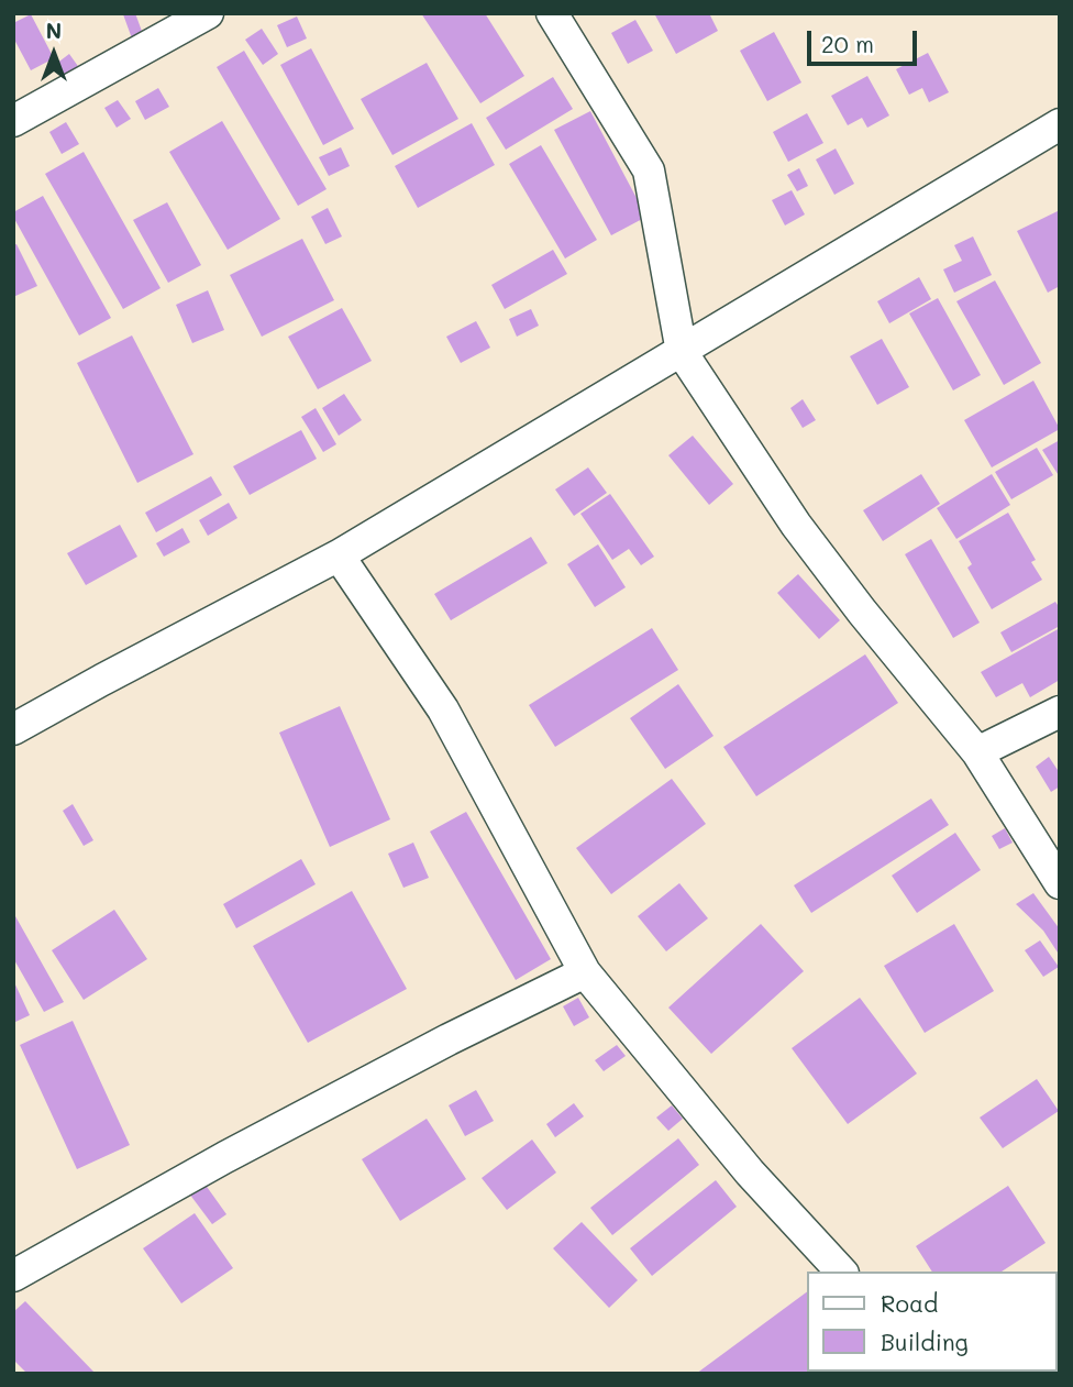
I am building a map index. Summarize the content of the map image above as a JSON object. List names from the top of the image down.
{
  "legend": ["Road", "Building"],
  "scale_bar": "20 m",
  "north": "top"
}
